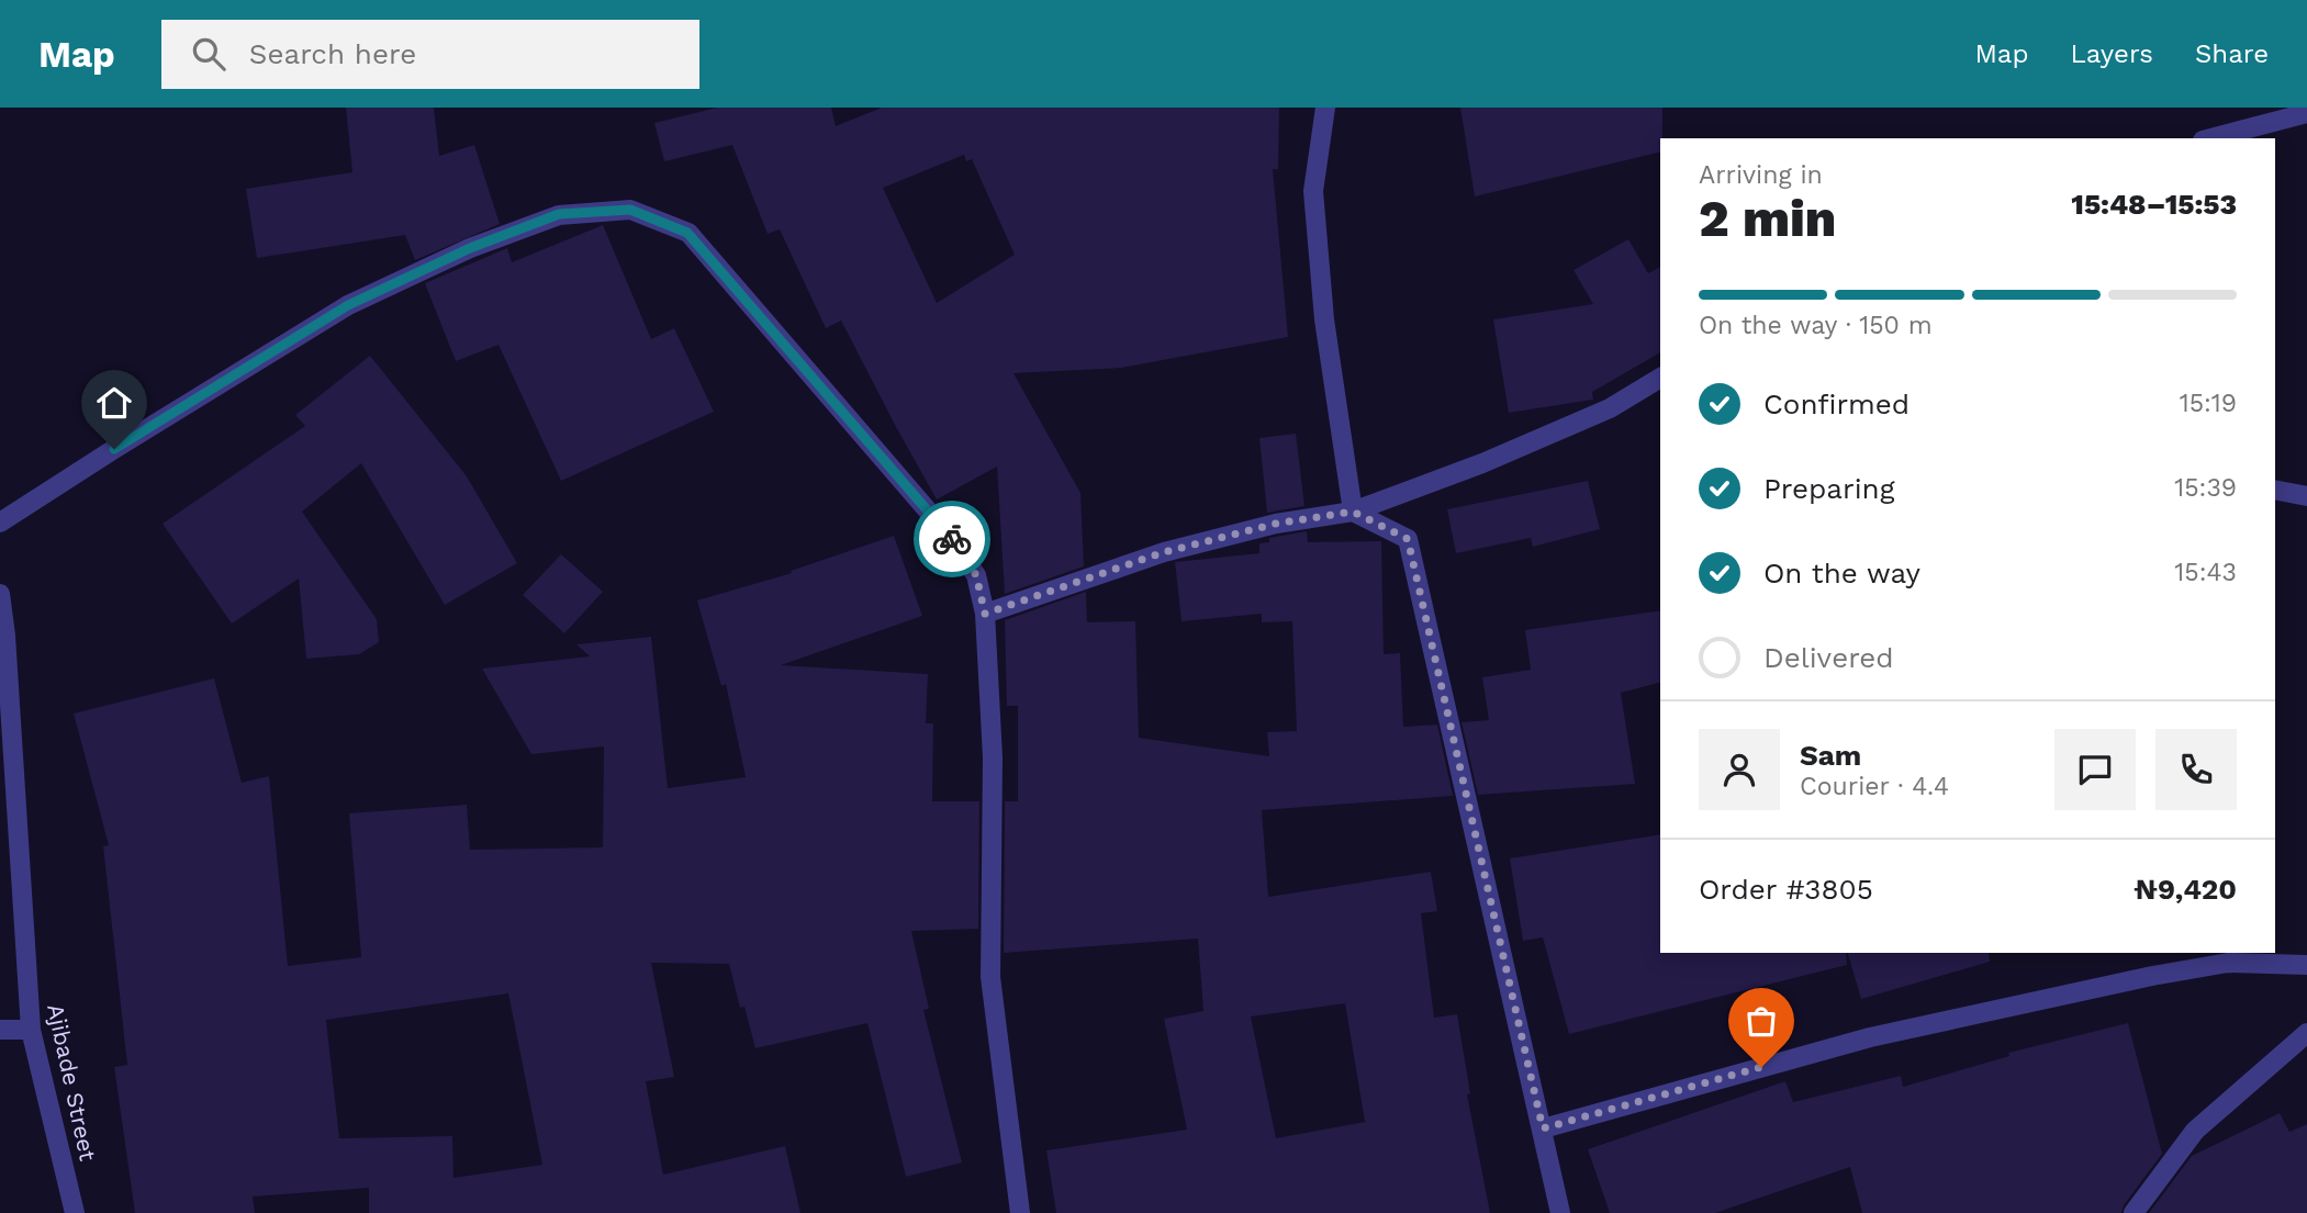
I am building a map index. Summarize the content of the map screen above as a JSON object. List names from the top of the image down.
{
  "streets": {
    "street": ["Ajibade Street"]
  },
  "page": {
    "header": "Map",
    "search": "Search here",
    "nav": ["Map", "Layers", "Share"],
    "heading": ["2 min", "Arriving in", "15:48–15:53"],
    "panel": [
      "Sam",
      "Courier · 4.4",
      "Order #3805",
      "₦9,420"
    ],
    "bar": "On the way · 150 m",
    "list": [
      ["Confirmed", "15:19"],
      ["Preparing", "15:39"],
      ["On the way", "15:43"],
      "Delivered"
    ]
  }
}
